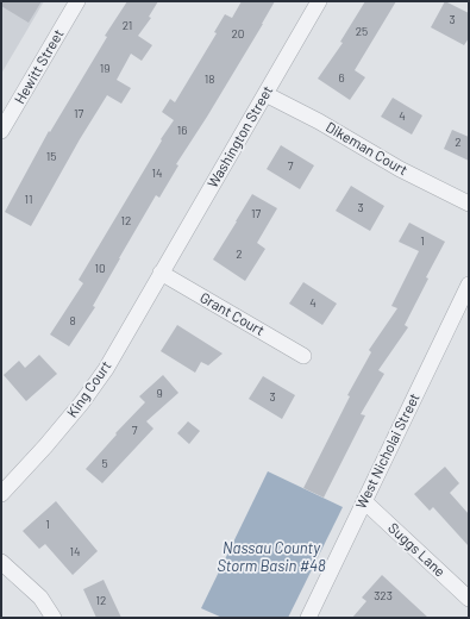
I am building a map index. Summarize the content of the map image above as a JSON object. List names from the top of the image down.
{
  "streets": {
    "street": [
      "Hewitt Street",
      "Washington Street",
      "Dikeman Court",
      "Grant Court",
      "King Court",
      "West Nicholai Street",
      "Suggs Lane"
    ]
  },
  "crossings": [
    ["Washington Street", "Dikeman Court"],
    ["Washington Street", "Grant Court"],
    ["Washington Street", "King Court"],
    ["Grant Court", "King Court"],
    ["West Nicholai Street", "Suggs Lane"]
  ],
  "water": ["Nassau County Storm Basin #48"],
  "house_numbers": [
    "3",
    "21",
    "25",
    "20",
    "19",
    "6",
    "18",
    "17",
    "4",
    "16",
    "2",
    "15",
    "7",
    "14",
    "11",
    "3",
    "17",
    "12",
    "1",
    "2",
    "10",
    "4",
    "8",
    "9",
    "3",
    "7",
    "5",
    "1",
    "14",
    "323",
    "12"
  ]
}
